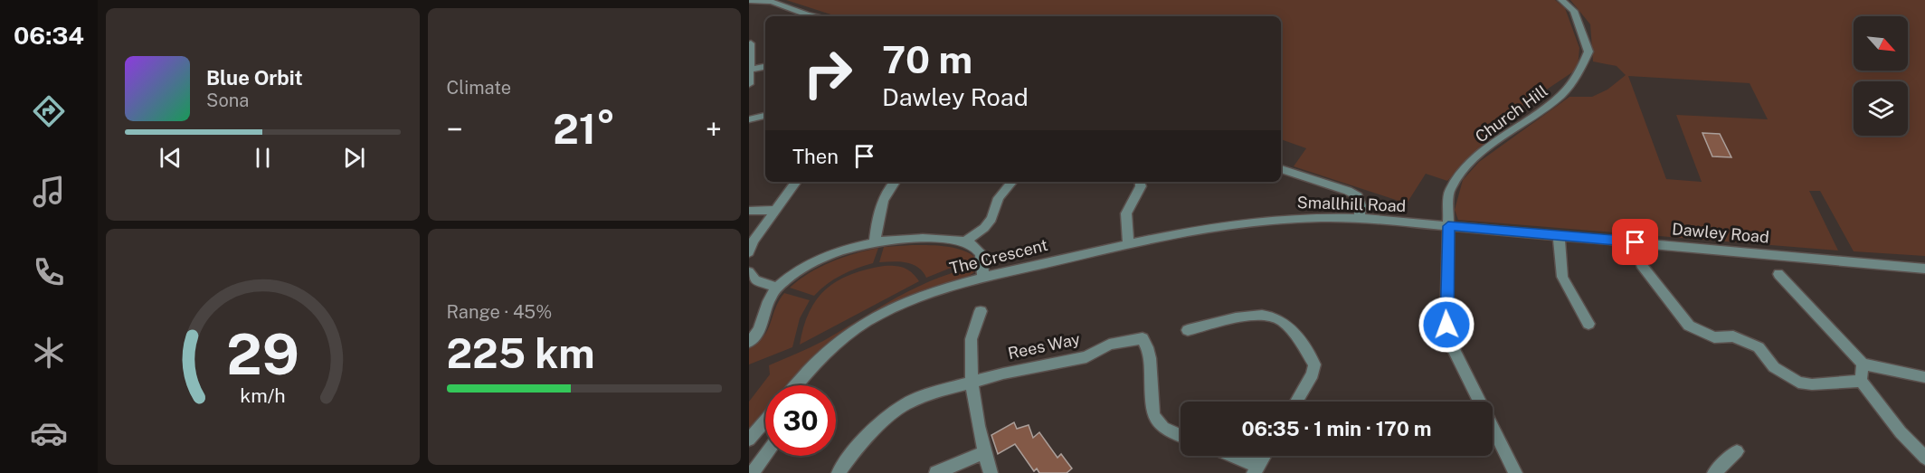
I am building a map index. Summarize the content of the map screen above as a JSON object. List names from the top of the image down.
{
  "streets": {
    "street": [
      "Church Hill",
      "Smallhill Road",
      "Dawley Road",
      "The Crescent",
      "Rees Way"
    ]
  },
  "crossings": [
    ["Church Hill", "Smallhill Road"],
    ["Church Hill", "Dawley Road"],
    ["Smallhill Road", "Dawley Road"],
    ["Smallhill Road", "The Crescent"]
  ],
  "north": "bottom right",
  "page": {
    "tabs": "06:34",
    "tile": [
      "Climate",
      ["Range · 45%", "225 km"]
    ],
    "turn": ["70 m", "Dawley Road"],
    "song": ["Blue Orbit", "Sona"],
    "heat": ["−", "21°", "+"],
    "then": "Then",
    "limit": "30",
    "trip": "06:35 · 1 min · 170 m",
    "gauge": ["29", "km/h"]
  }
}
